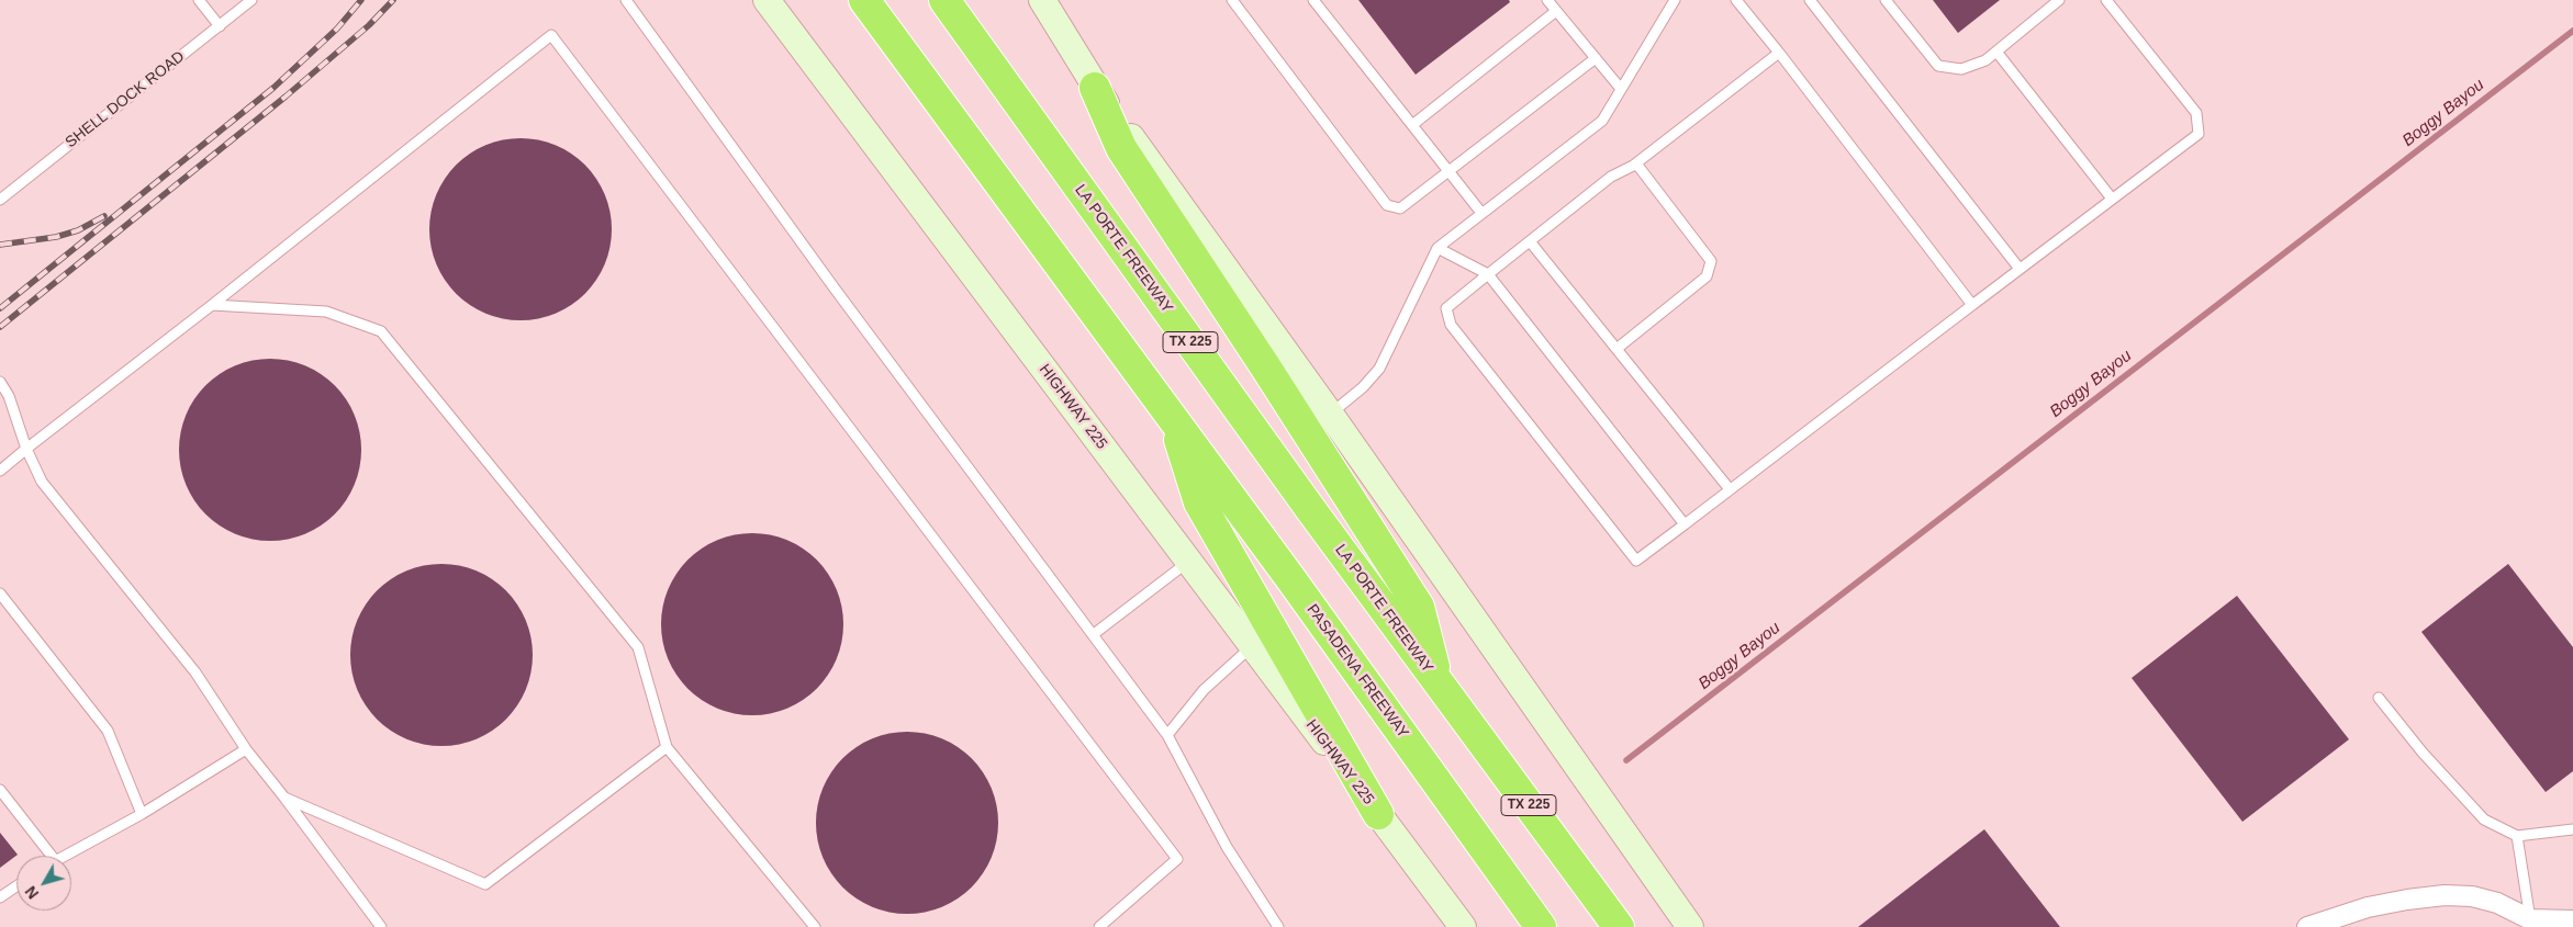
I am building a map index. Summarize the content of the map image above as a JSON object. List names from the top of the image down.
{
  "streets": {
    "highway": ["LA PORTE FREEWAY", "TX 225", "PASADENA FREEWAY"],
    "main road": ["HIGHWAY 225"],
    "lane": ["SHELL DOCK ROAD"]
  },
  "crossings": [
    ["LA PORTE FREEWAY", "TX 225"]
  ],
  "water": ["Boggy Bayou"],
  "north": "bottom left"
}
